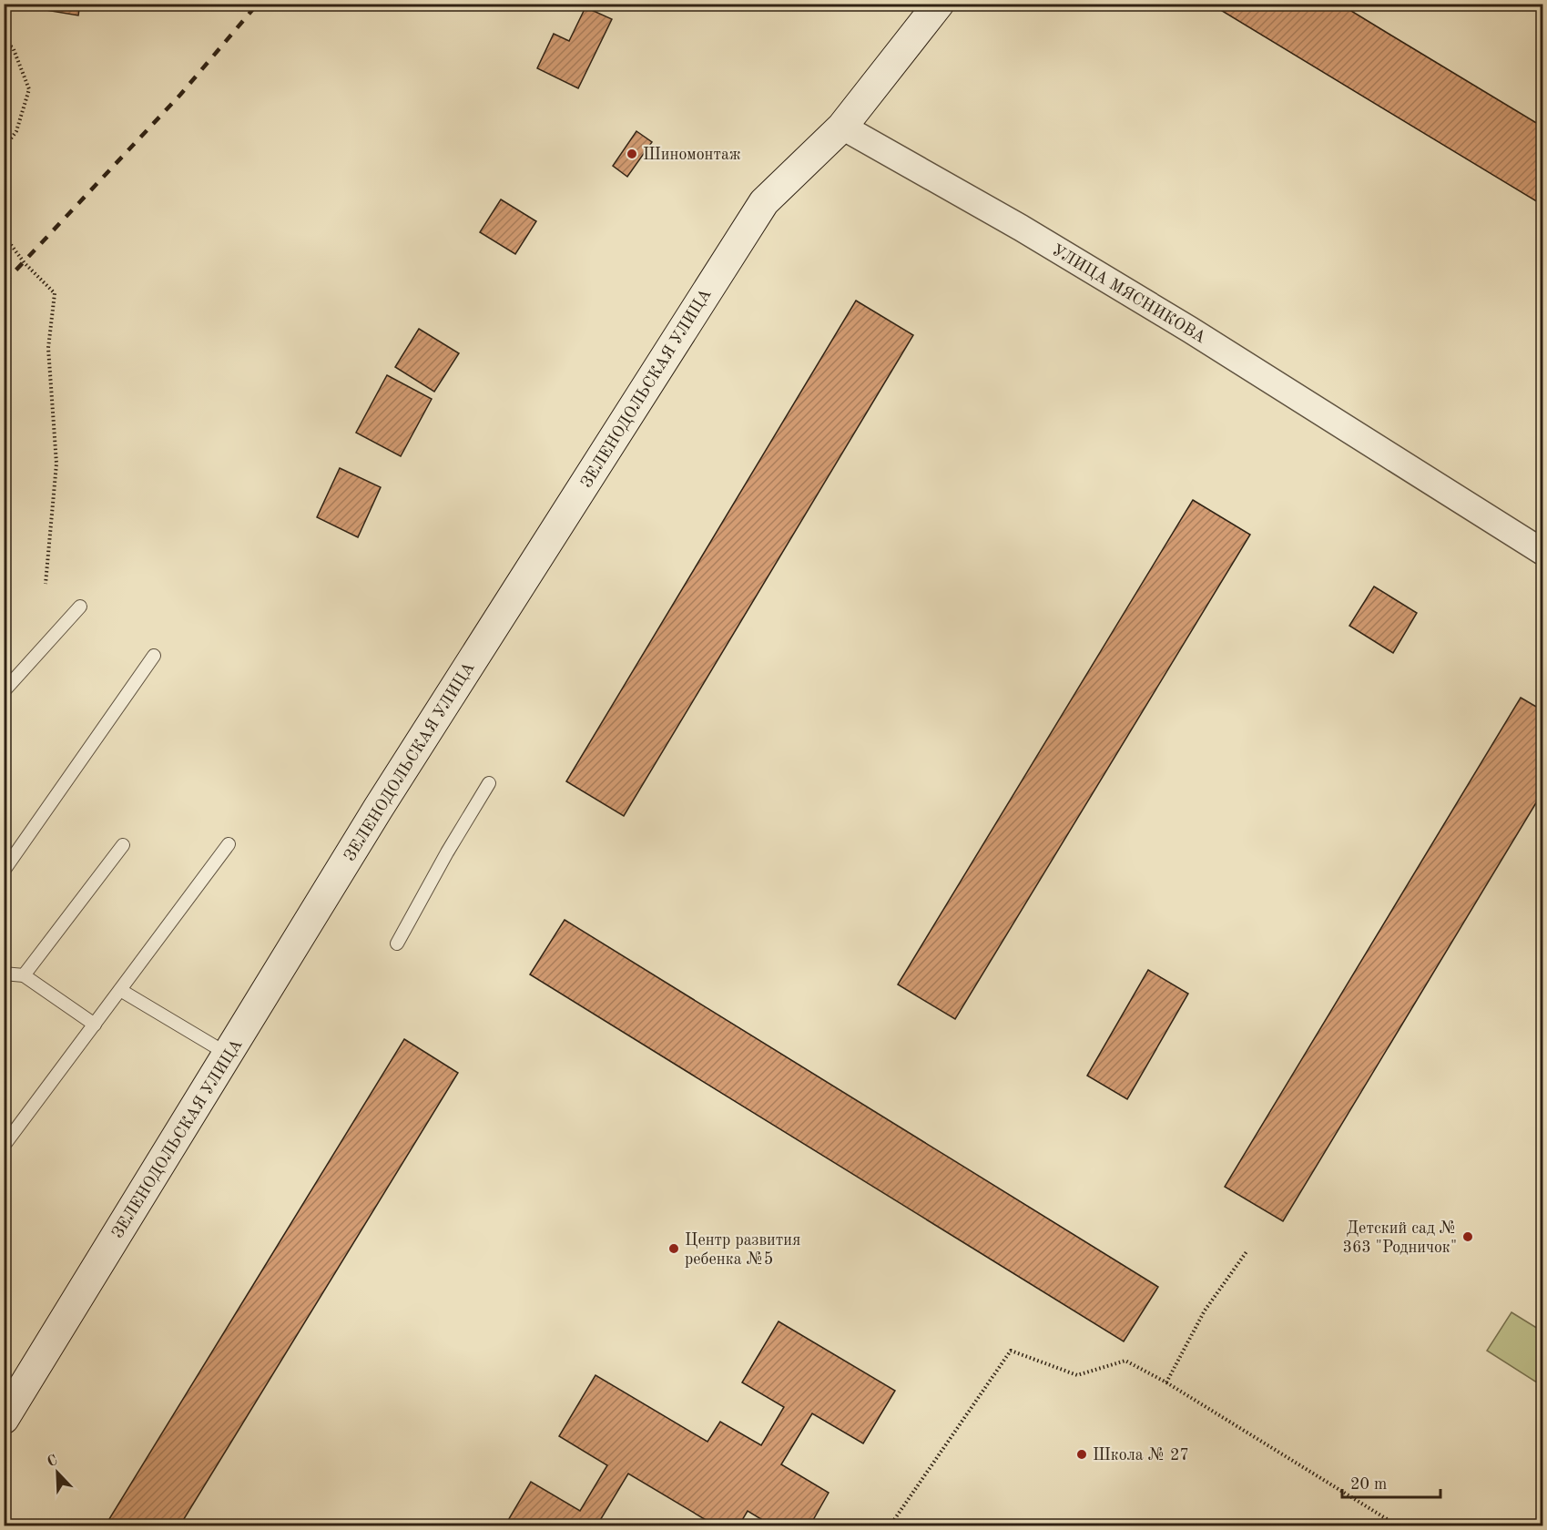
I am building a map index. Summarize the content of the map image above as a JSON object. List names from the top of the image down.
{
  "streets": {
    "street": ["УЛИЦА МЯСНИКОВА", "ЗЕЛЕНОДОЛЬСКАЯ УЛИЦА"]
  },
  "crossings": [
    ["УЛИЦА МЯСНИКОВА", "ЗЕЛЕНОДОЛЬСКАЯ УЛИЦА"]
  ],
  "places": [
    "Шиномонтаж",
    "Детский сад № 363 \"Родничок\"",
    "Центр развития ребенка №5",
    "Школа № 27"
  ],
  "scale_bar": "20 m",
  "north": "top left"
}
